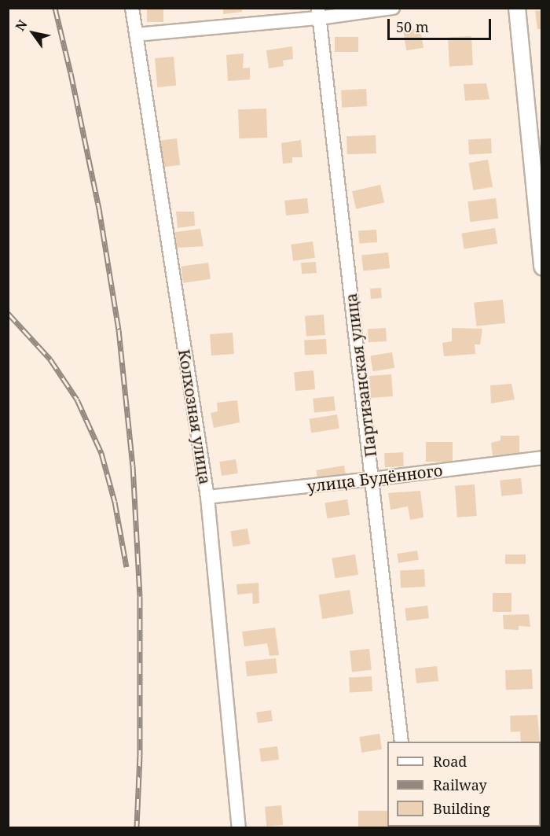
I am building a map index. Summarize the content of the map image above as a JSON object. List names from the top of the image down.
{
  "streets": {
    "street": ["Партизанская улица", "Колхозная улица", "улица Будённого"]
  },
  "crossings": [
    ["Партизанская улица", "улица Будённого"],
    ["Колхозная улица", "улица Будённого"]
  ],
  "legend": ["Road", "Railway", "Building"],
  "scale_bar": "50 m",
  "north": "top left"
}
